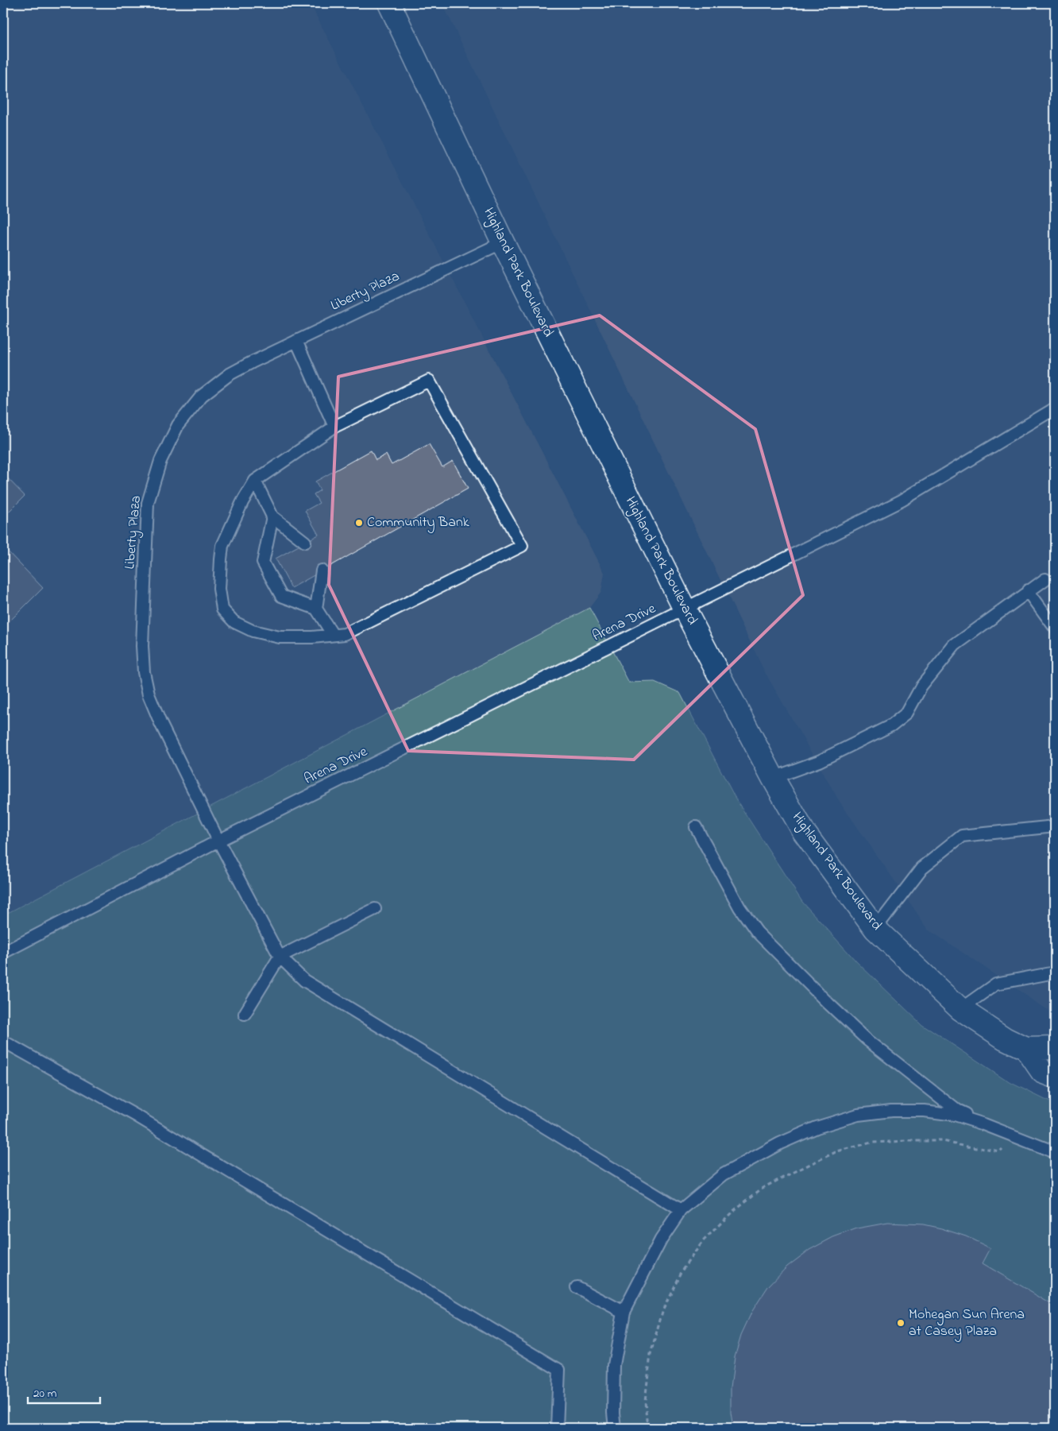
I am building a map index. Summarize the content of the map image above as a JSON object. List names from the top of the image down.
{
  "streets": {
    "main road": ["Highland Park Boulevard"],
    "lane": ["Liberty Plaza", "Arena Drive"]
  },
  "crossings": [
    ["Highland Park Boulevard", "Liberty Plaza"],
    ["Highland Park Boulevard", "Arena Drive"],
    ["Liberty Plaza", "Arena Drive"]
  ],
  "places": ["Community Bank", "Mohegan Sun Arena at Casey Plaza"],
  "scale_bar": "20 m"
}
